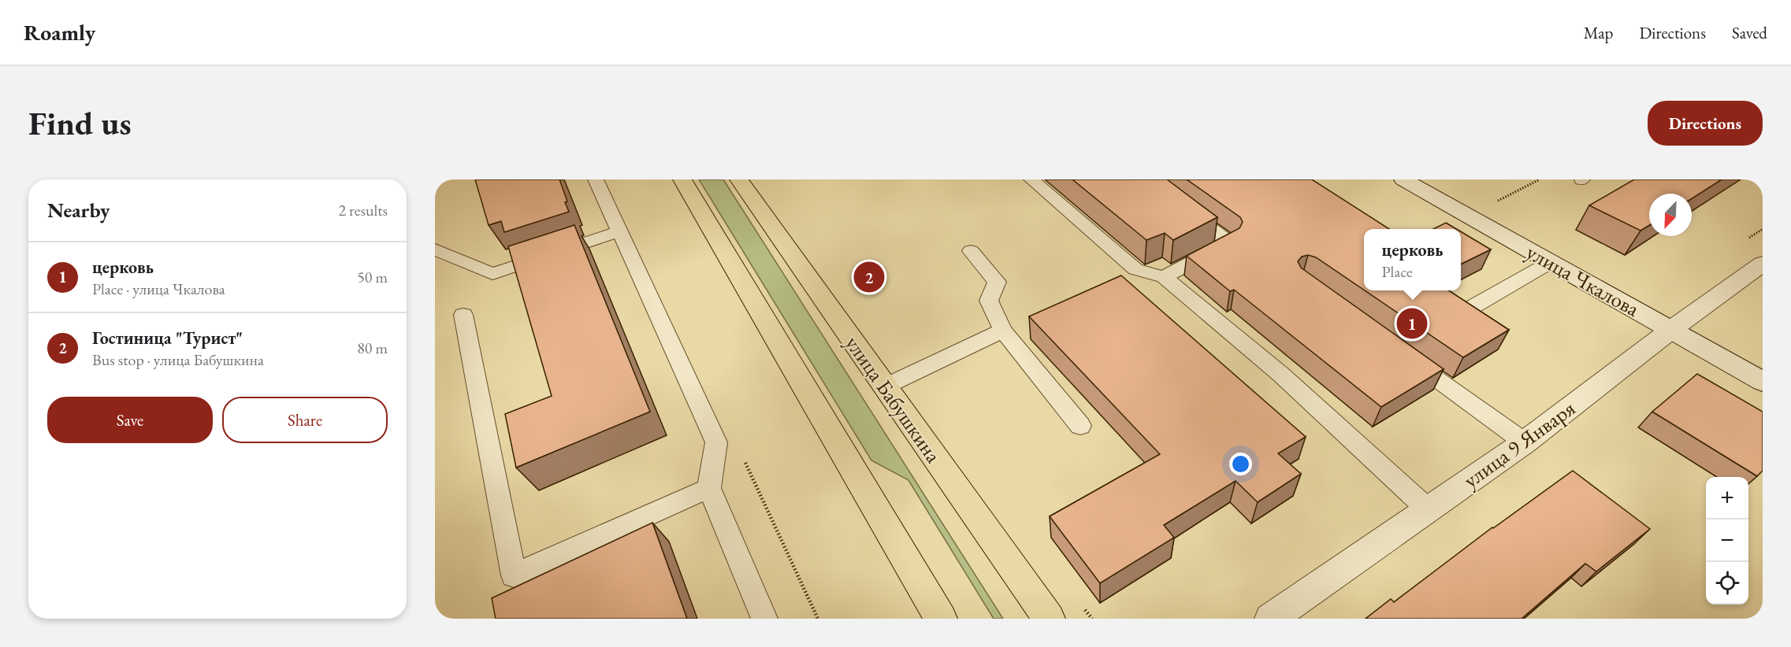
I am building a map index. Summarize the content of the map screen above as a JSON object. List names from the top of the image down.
{
  "streets": {
    "main road": ["улица Бабушкина"],
    "street": ["улица Чкалова", "улица 9 Января"]
  },
  "crossings": [
    ["улица Чкалова", "улица 9 Января"]
  ],
  "north": "bottom left",
  "page": {
    "header": "Roamly",
    "nav": ["Map", "Directions", "Saved"],
    "buttons": [
      "Directions",
      ["Save", "Share"]
    ],
    "title": "Find us",
    "heading": ["Nearby", "2 results"],
    "popup": ["церковь", "Place"],
    "list": [
      {
        "mark": "1",
        "name": "церковь",
        "note": "Place · улица Чкалова",
        "value": "50 m"
      },
      {
        "mark": "2",
        "name": "Гостиница \"Турист\"",
        "note": "Bus stop · улица Бабушкина",
        "value": "80 m"
      }
    ],
    "pins": ["2", "1"],
    "map_buttons": ["+", "−"]
  }
}
